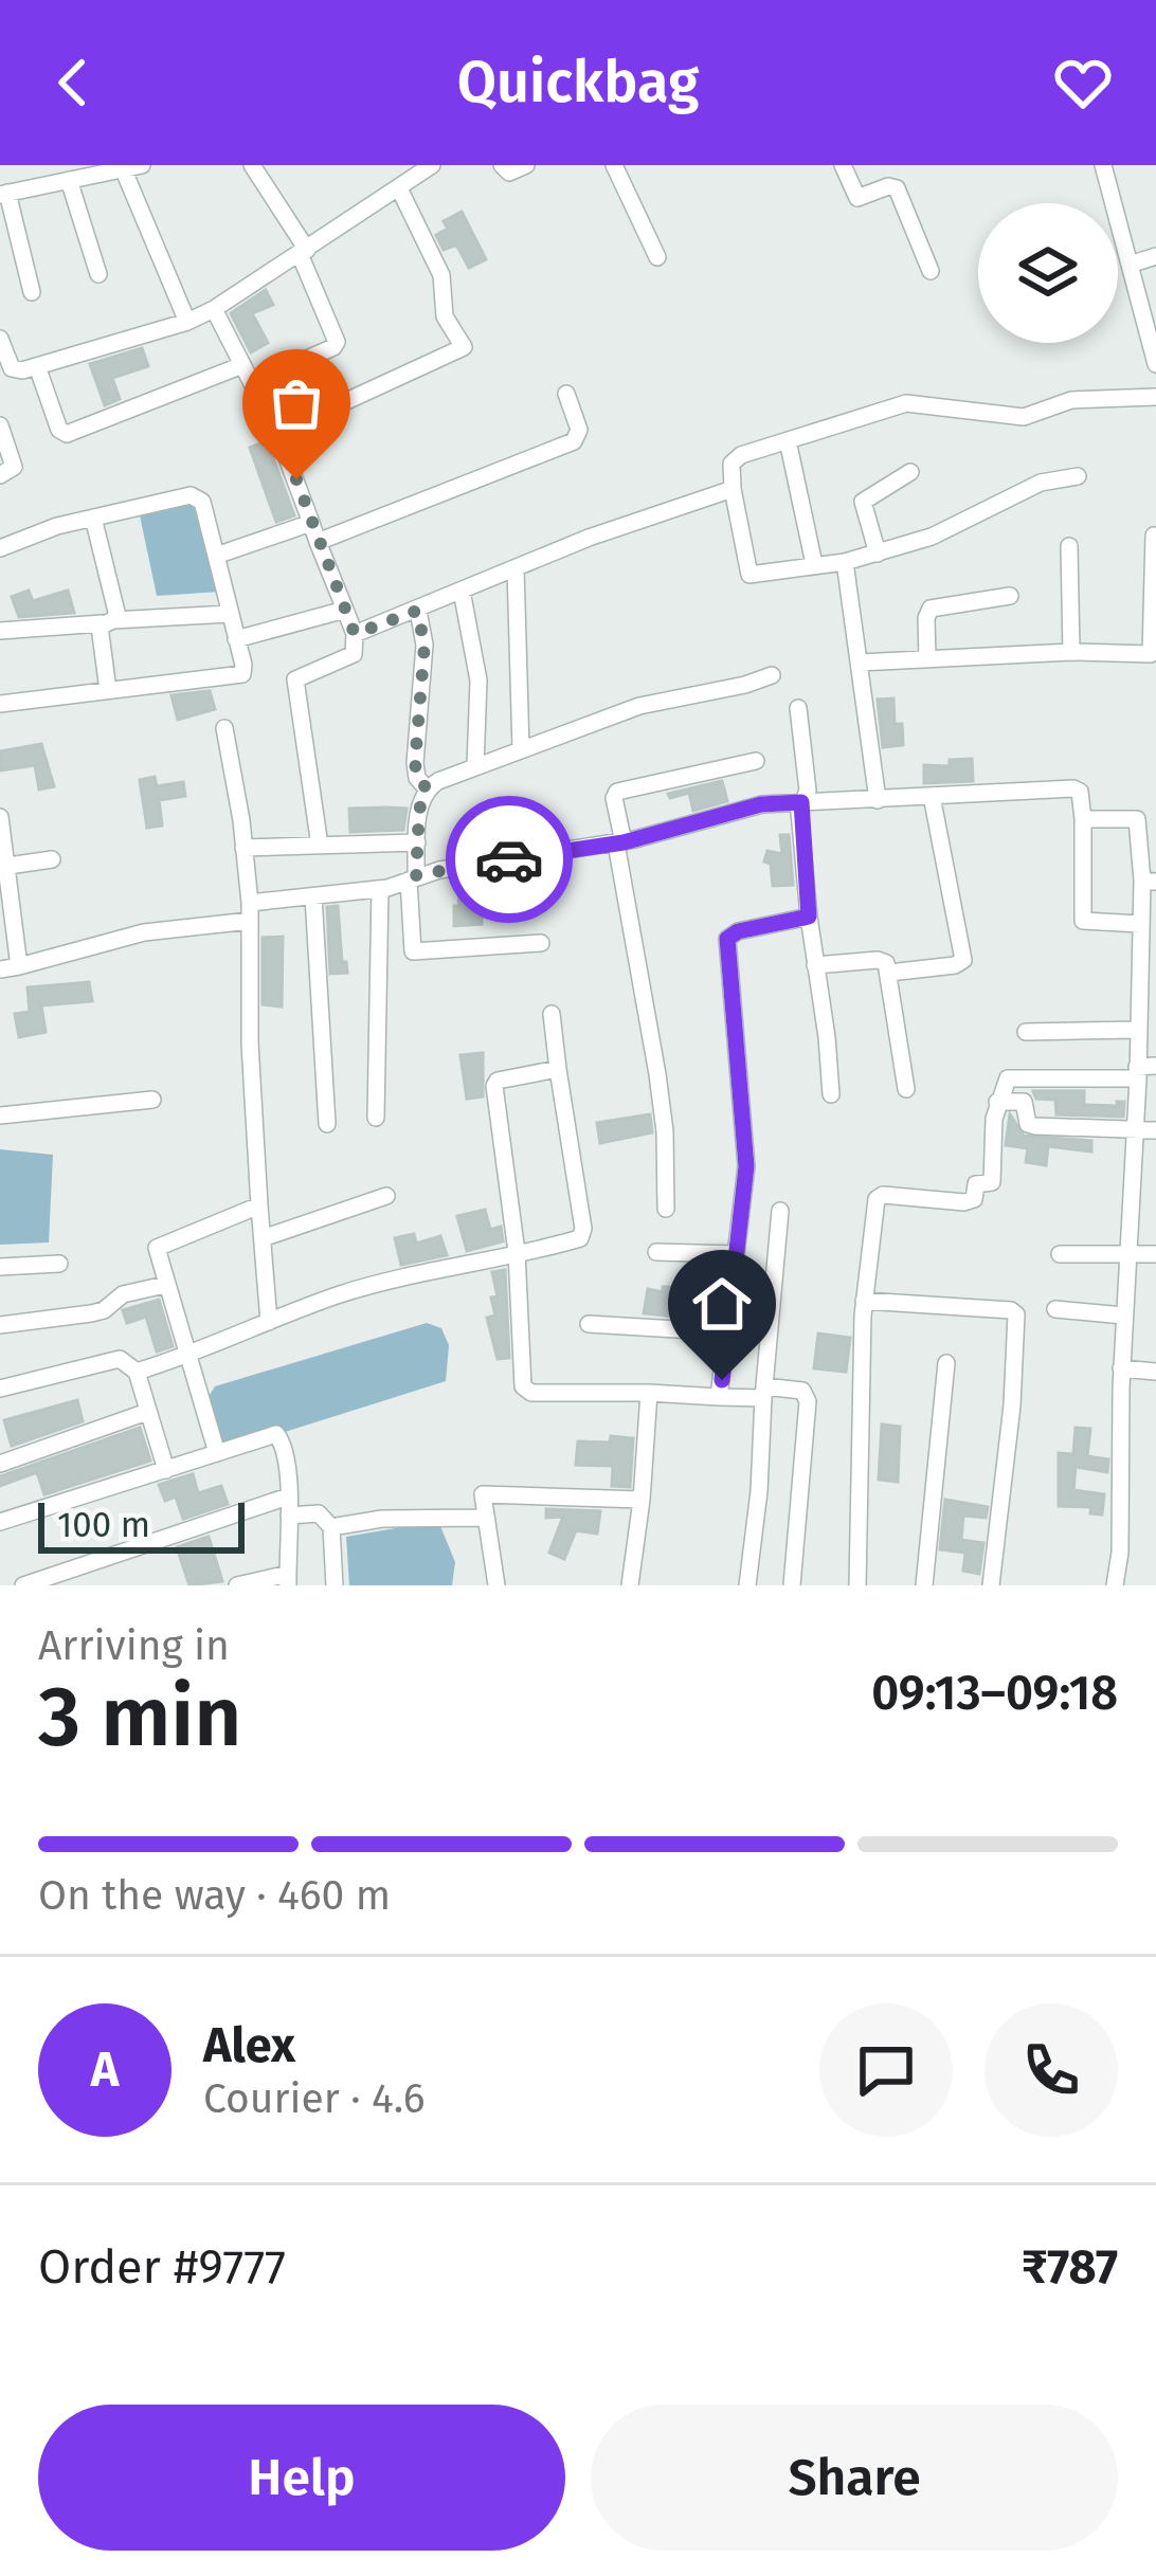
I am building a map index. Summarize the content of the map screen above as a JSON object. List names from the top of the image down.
{
  "scale_bar": "100 m",
  "page": {
    "header": "Quickbag",
    "scale": "100 m",
    "heading": ["3 min", "Arriving in", "09:13–09:18"],
    "panel": [
      "Alex",
      "Courier · 4.6",
      "Order #9777",
      "₹787"
    ],
    "bar": "On the way · 460 m",
    "round": "A",
    "buttons": ["Help", "Share"]
  }
}
